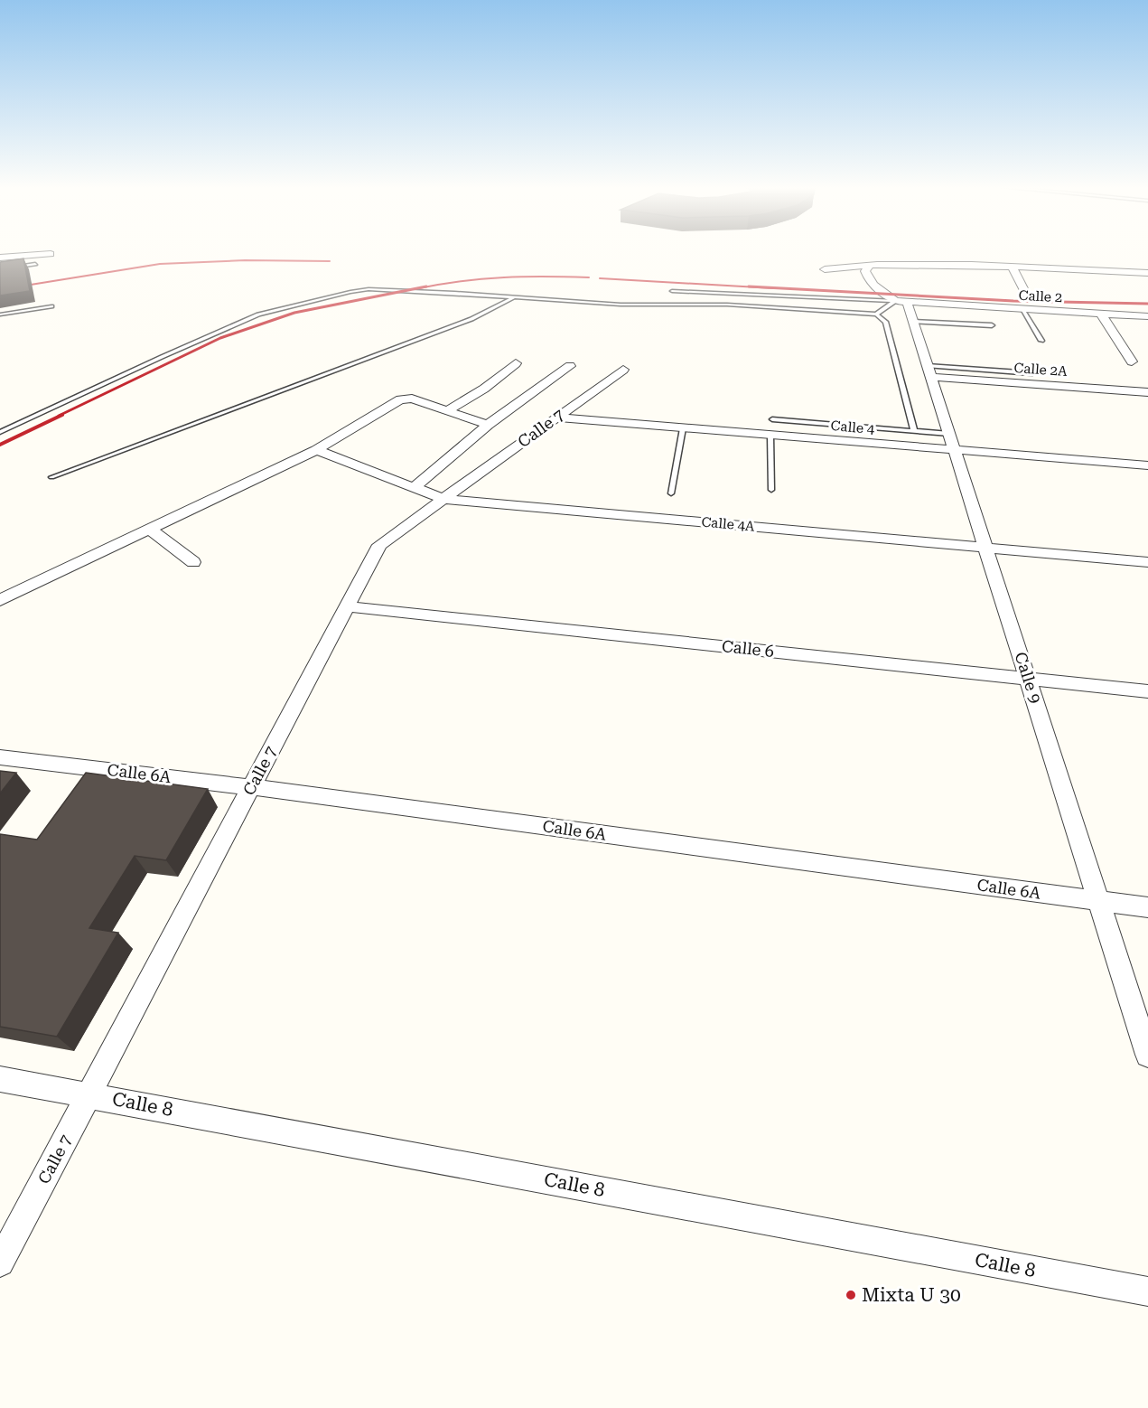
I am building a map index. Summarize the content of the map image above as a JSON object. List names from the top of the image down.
{
  "streets": {
    "street": [
      "Calle 2",
      "Calle 2A",
      "Calle 4",
      "Calle 7",
      "Calle 4A",
      "Calle 6",
      "Calle 9",
      "Calle 6A",
      "Calle 8"
    ]
  },
  "crossings": [
    ["Calle 2", "Calle 9"],
    ["Calle 2A", "Calle 9"],
    ["Calle 4", "Calle 7"],
    ["Calle 4", "Calle 9"],
    ["Calle 7", "Calle 4A"],
    ["Calle 7", "Calle 6"],
    ["Calle 7", "Calle 6A"],
    ["Calle 7", "Calle 8"],
    ["Calle 4A", "Calle 9"],
    ["Calle 6", "Calle 9"],
    ["Calle 9", "Calle 6A"]
  ],
  "places": ["Mixta U 30"]
}
